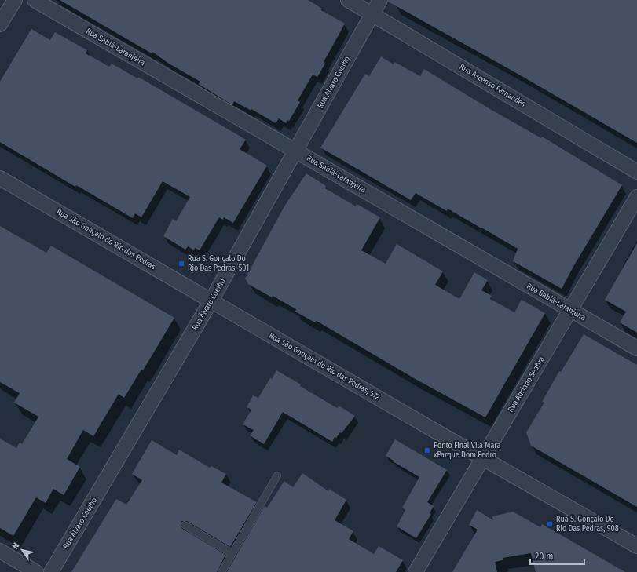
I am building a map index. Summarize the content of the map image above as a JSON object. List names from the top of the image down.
{
  "streets": {
    "street": [
      "Rua Sabiá-Laranjeira",
      "Rua Álvaro Coelho",
      "Rua Ascenso Fernandes",
      "Rua São Gonçalo do Rio das Pedras",
      "Rua São Gonçalo do Rio das Pedras, 572",
      "Rua Adriano Seabra"
    ]
  },
  "crossings": [
    ["Rua Sabiá-Laranjeira", "Rua Álvaro Coelho"],
    ["Rua Sabiá-Laranjeira", "Rua Adriano Seabra"],
    ["Rua Álvaro Coelho", "Rua Ascenso Fernandes"],
    ["Rua Álvaro Coelho", "Rua São Gonçalo do Rio das Pedras"],
    ["Rua Álvaro Coelho", "Rua São Gonçalo do Rio das Pedras, 572"],
    ["Rua São Gonçalo do Rio das Pedras", "Rua São Gonçalo do Rio das Pedras, 572"],
    ["Rua São Gonçalo do Rio das Pedras, 572", "Rua Adriano Seabra"]
  ],
  "places": {
    "transit": ["Rua S. Gonçalo Do Rio Das Pedras, 501", "Ponto Final Vila Mara xParque Dom Pedro", "Rua S. Gonçalo Do Rio Das Pedras, 908"]
  },
  "scale_bar": "20 m",
  "north": "top left"
}
